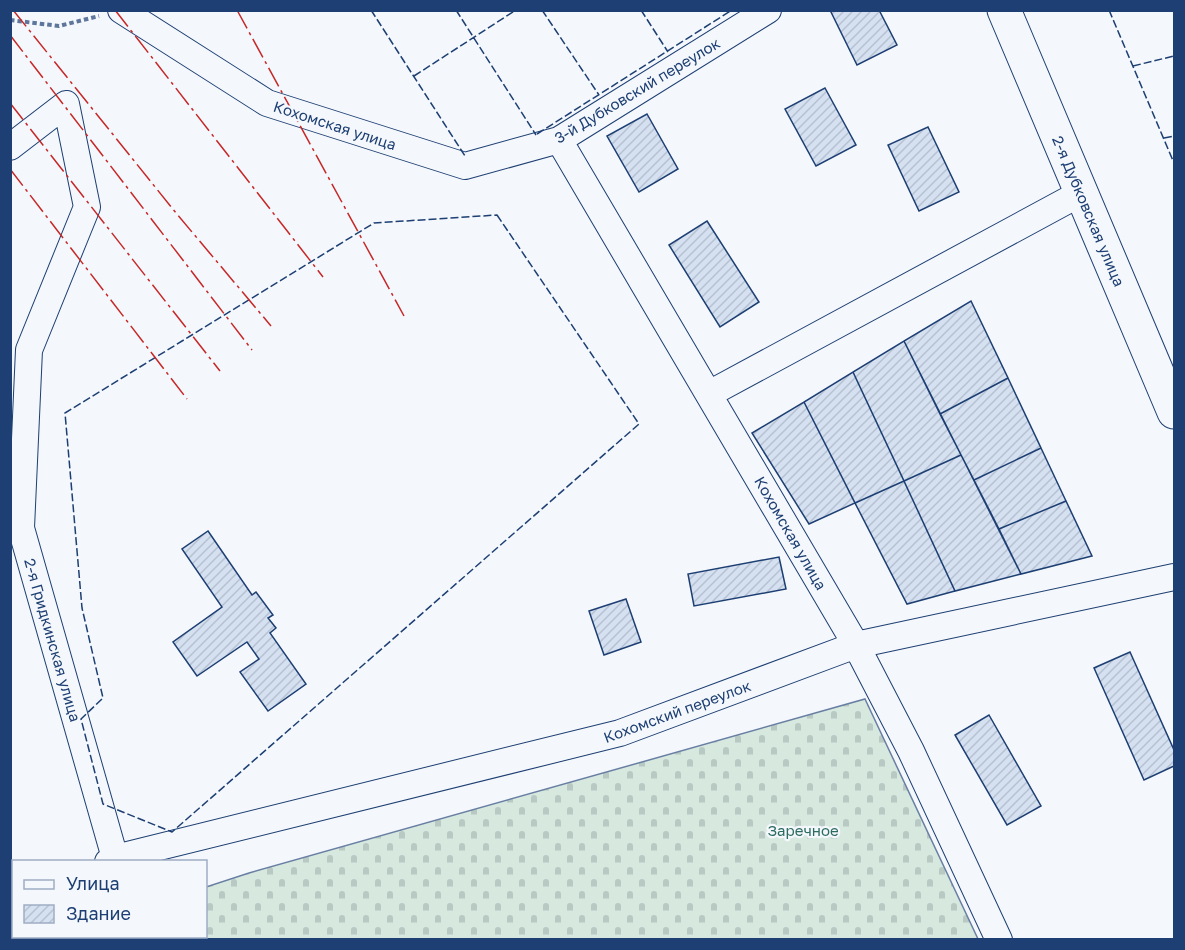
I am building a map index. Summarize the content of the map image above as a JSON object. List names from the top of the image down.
{
  "streets": {
    "main road": ["2-я Дубковская улица"],
    "street": [
      "3-й Дубковский переулок",
      "Кохомская улица",
      "2-я Гридкинская улица",
      "Кохомский переулок"
    ]
  },
  "crossings": [
    ["3-й Дубковский переулок", "Кохомская улица"],
    ["Кохомская улица", "Кохомский переулок"],
    ["2-я Гридкинская улица", "Кохомский переулок"]
  ],
  "parks": ["Заречное"],
  "legend": ["Улица", "Здание"]
}
